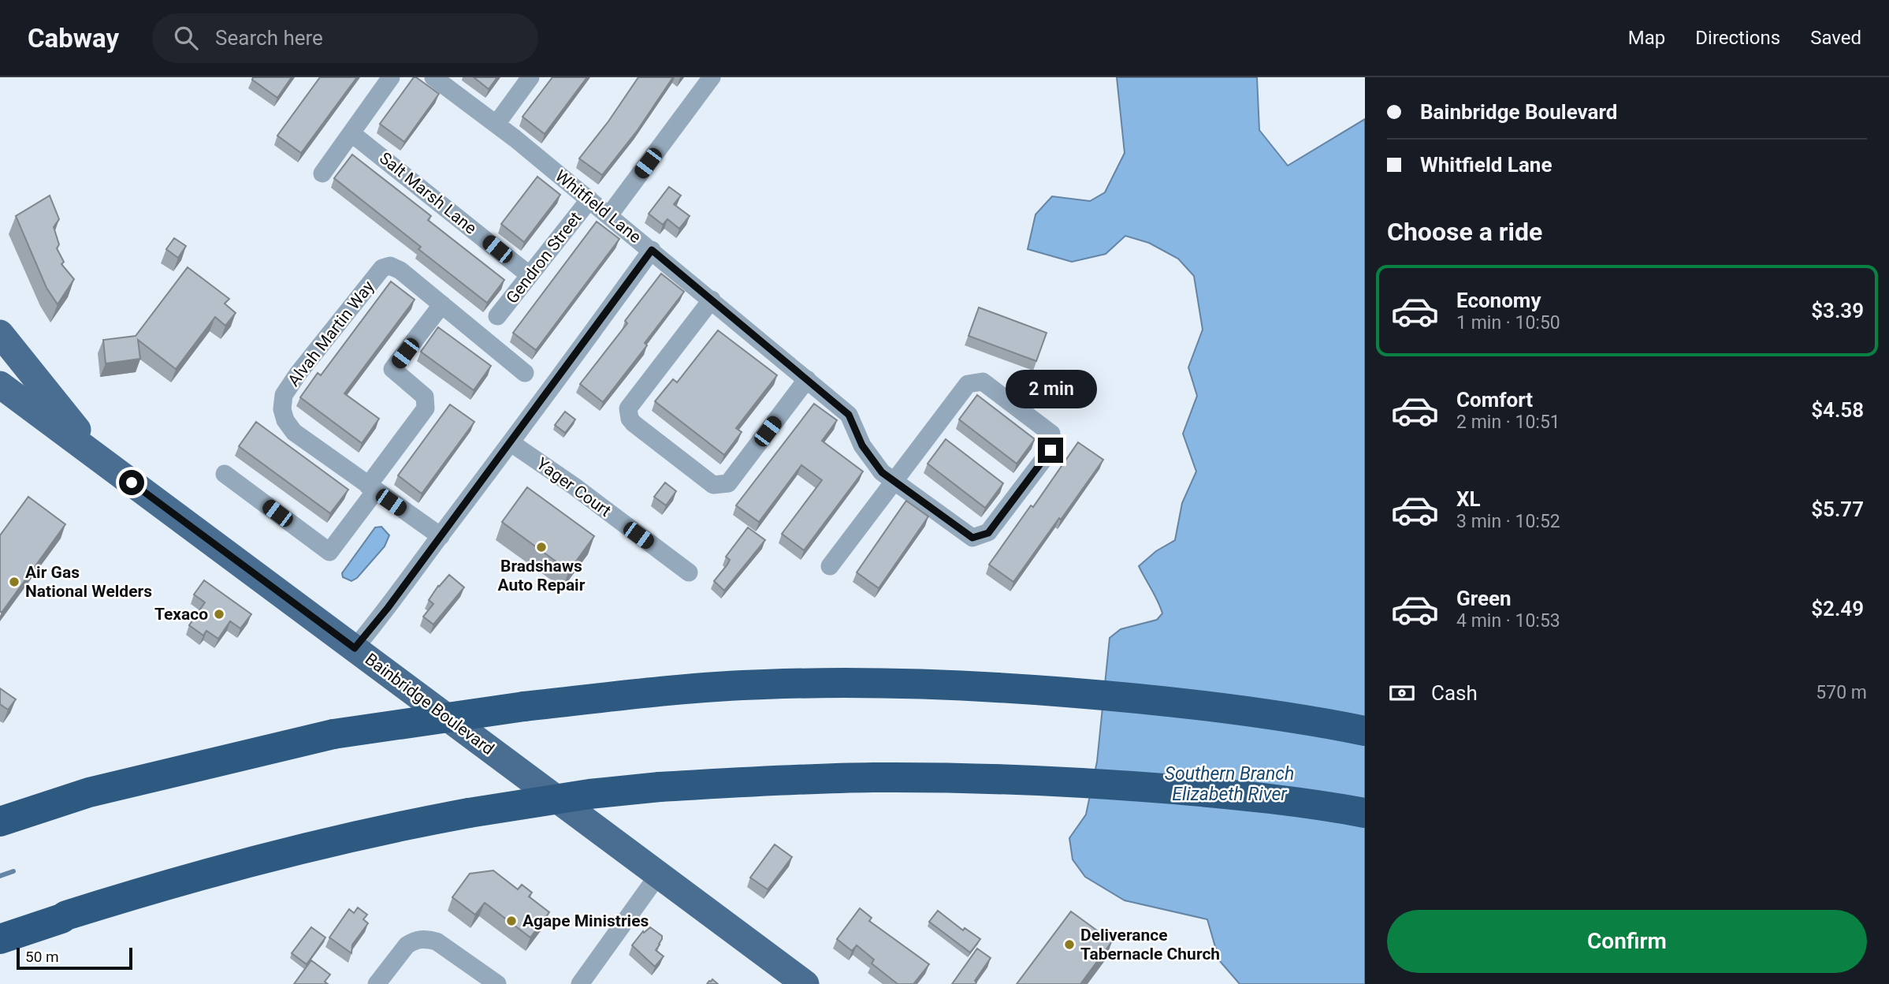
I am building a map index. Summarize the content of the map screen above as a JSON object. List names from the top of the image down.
{
  "streets": {
    "main road": ["Bainbridge Boulevard"],
    "street": [
      "Salt Marsh Lane",
      "Whitfield Lane",
      "Gendron Street",
      "Alvah Martin Way",
      "Yager Court"
    ]
  },
  "crossings": [
    ["Salt Marsh Lane", "Gendron Street"],
    ["Whitfield Lane", "Gendron Street"]
  ],
  "water": ["Southern Branch Elizabeth River"],
  "places": [
    "Bradshaws Auto Repair",
    "Air Gas National Welders",
    "Texaco",
    "Agape Ministries",
    "Deliverance Tabernacle Church"
  ],
  "scale_bar": "50 m",
  "page": {
    "header": "Cabway",
    "search": "Search here",
    "nav": ["Map", "Directions", "Saved"],
    "banner": ["Bainbridge Boulevard", "Whitfield Lane"],
    "heading": "Choose a ride",
    "list": [
      {
        "name": "Economy",
        "note": "1 min · 10:50",
        "value": "$3.39"
      },
      {
        "name": "Comfort",
        "note": "2 min · 10:51",
        "value": "$4.58"
      },
      {
        "name": "XL",
        "note": "3 min · 10:52",
        "value": "$5.77"
      },
      {
        "name": "Green",
        "note": "4 min · 10:53",
        "value": "$2.49"
      }
    ],
    "bubble": "2 min",
    "pay": ["Cash", "570 m"],
    "buttons": "Confirm",
    "scale": "50 m"
  }
}
